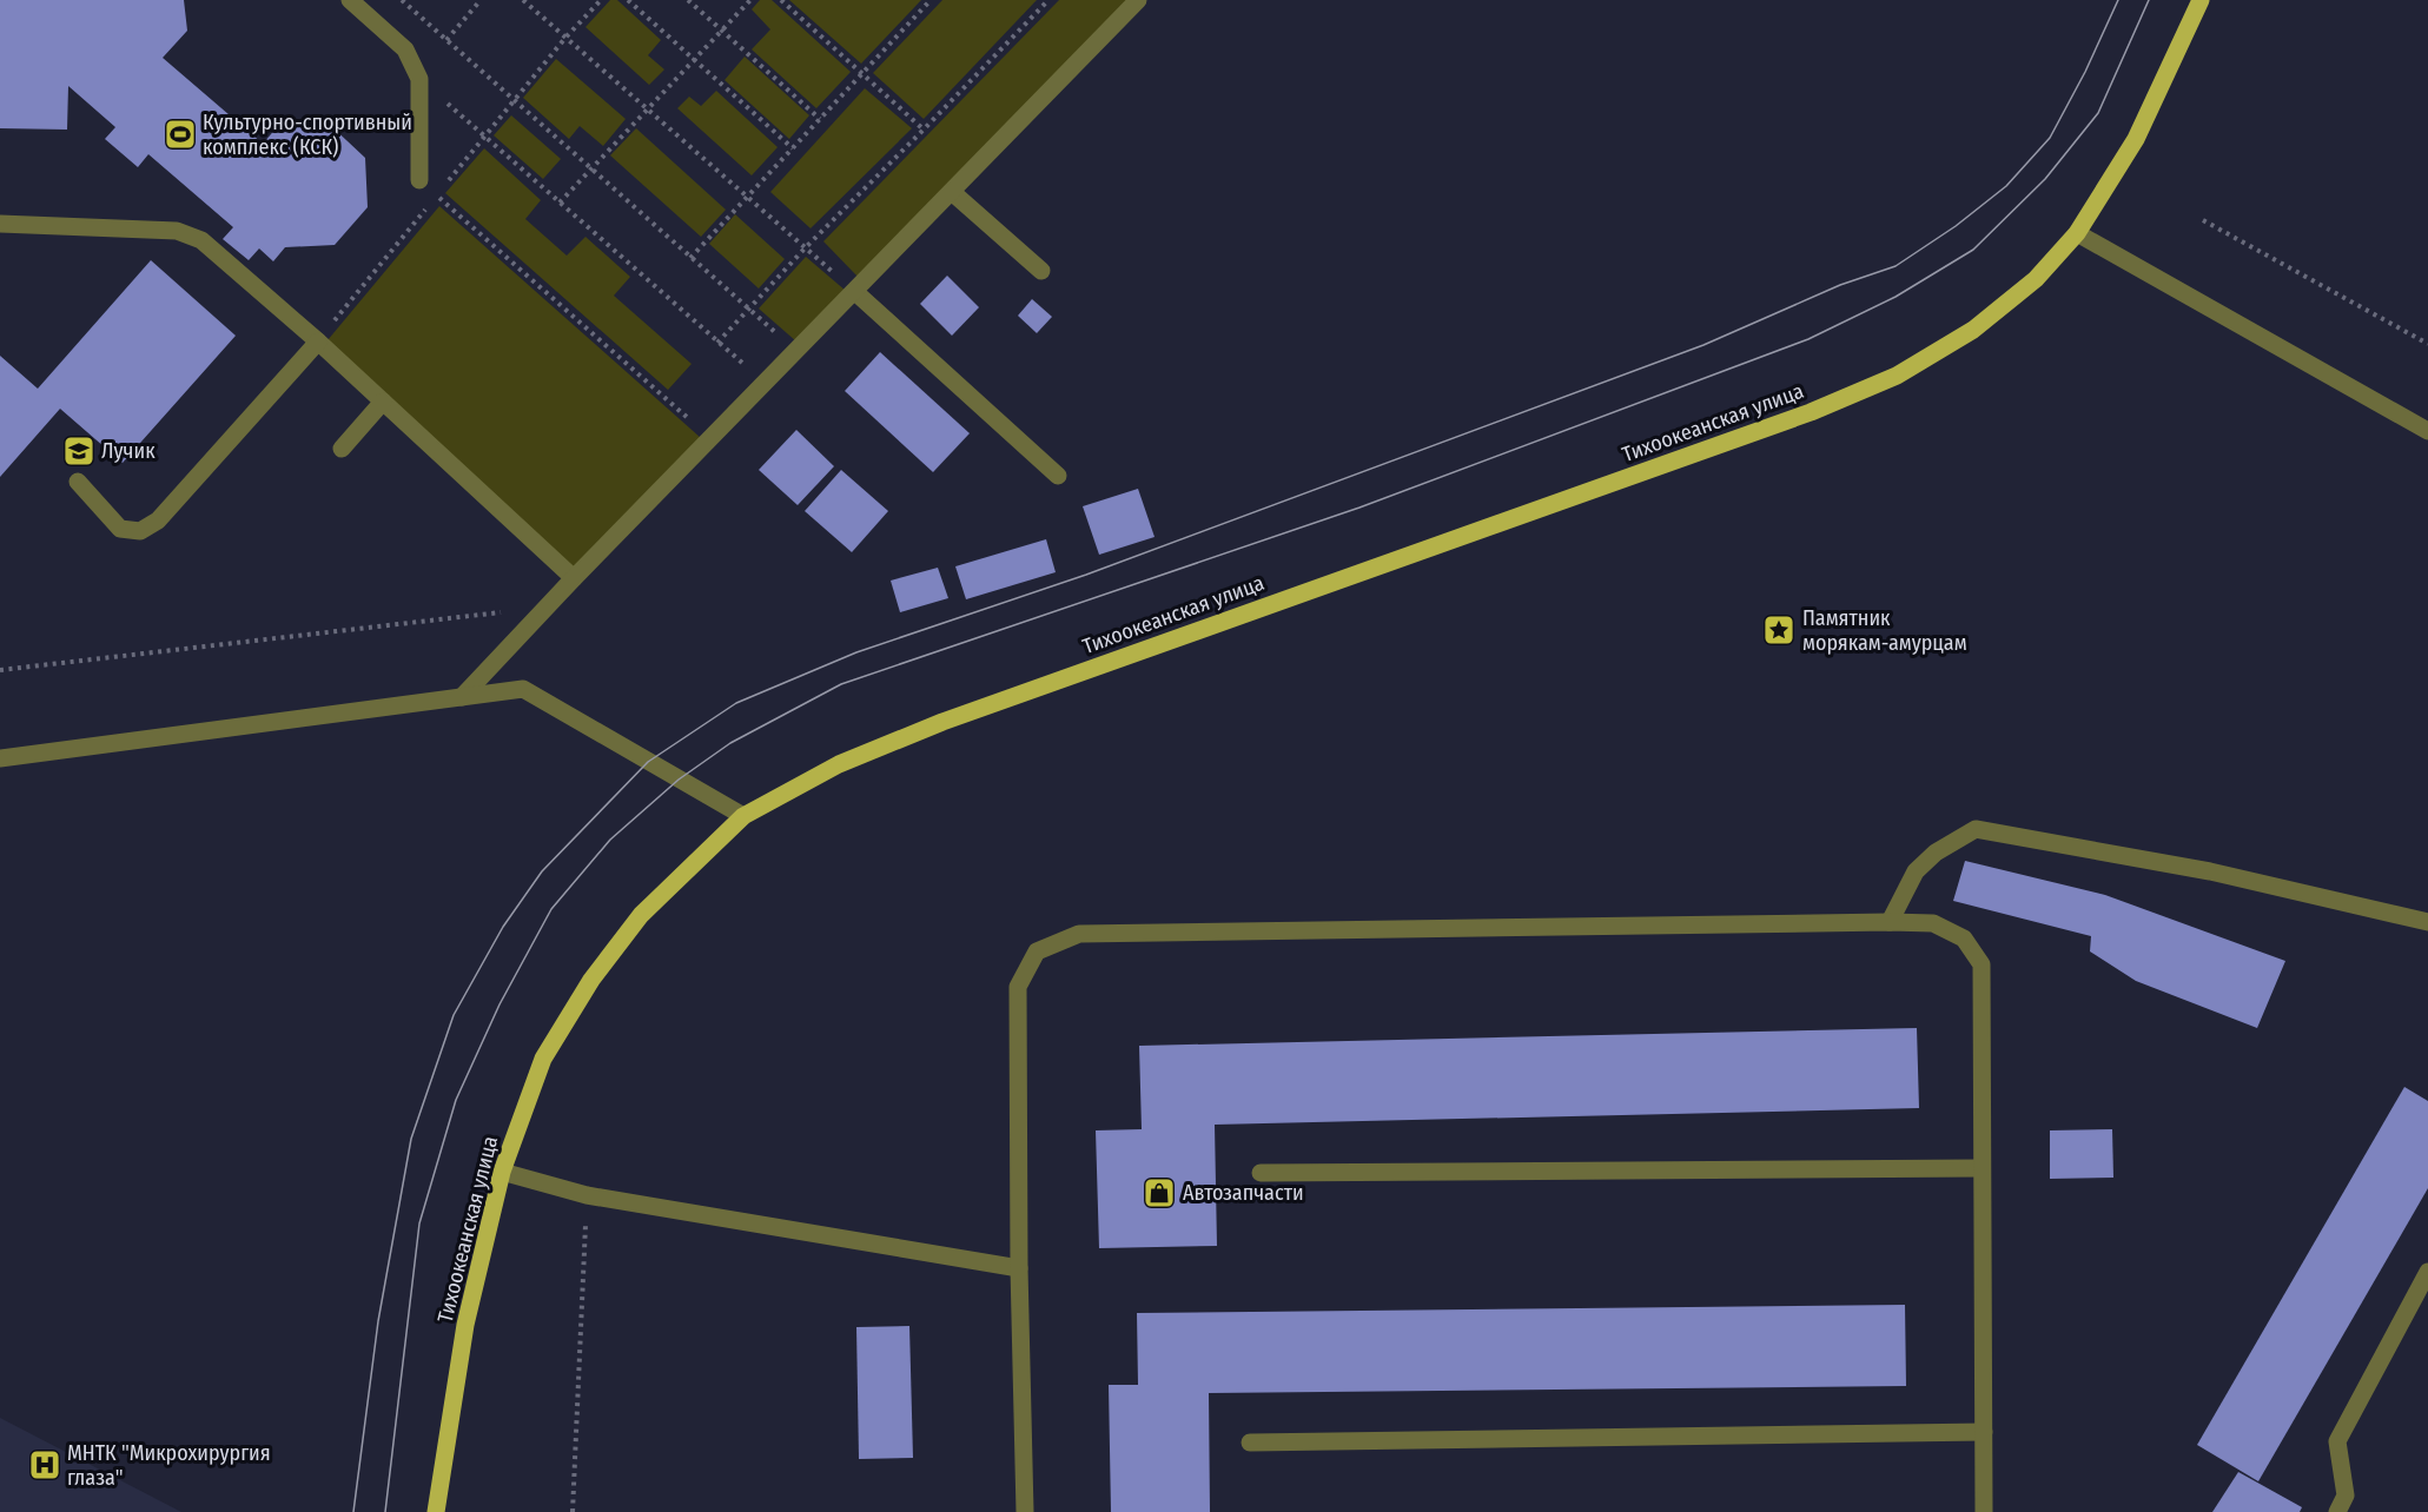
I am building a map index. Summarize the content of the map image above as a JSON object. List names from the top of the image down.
{
  "streets": {
    "main road": ["Тихоокеанская улица"]
  },
  "places": {
    "sports": ["Культурно-спортивный комплекс (КСК)"],
    "school or university": ["Лучик"],
    "place": ["Памятник морякам-амурцам"],
    "shop": ["Автозапчасти"],
    "hospital": ["МНТК \"Микрохирургия глаза\""]
  }
}
